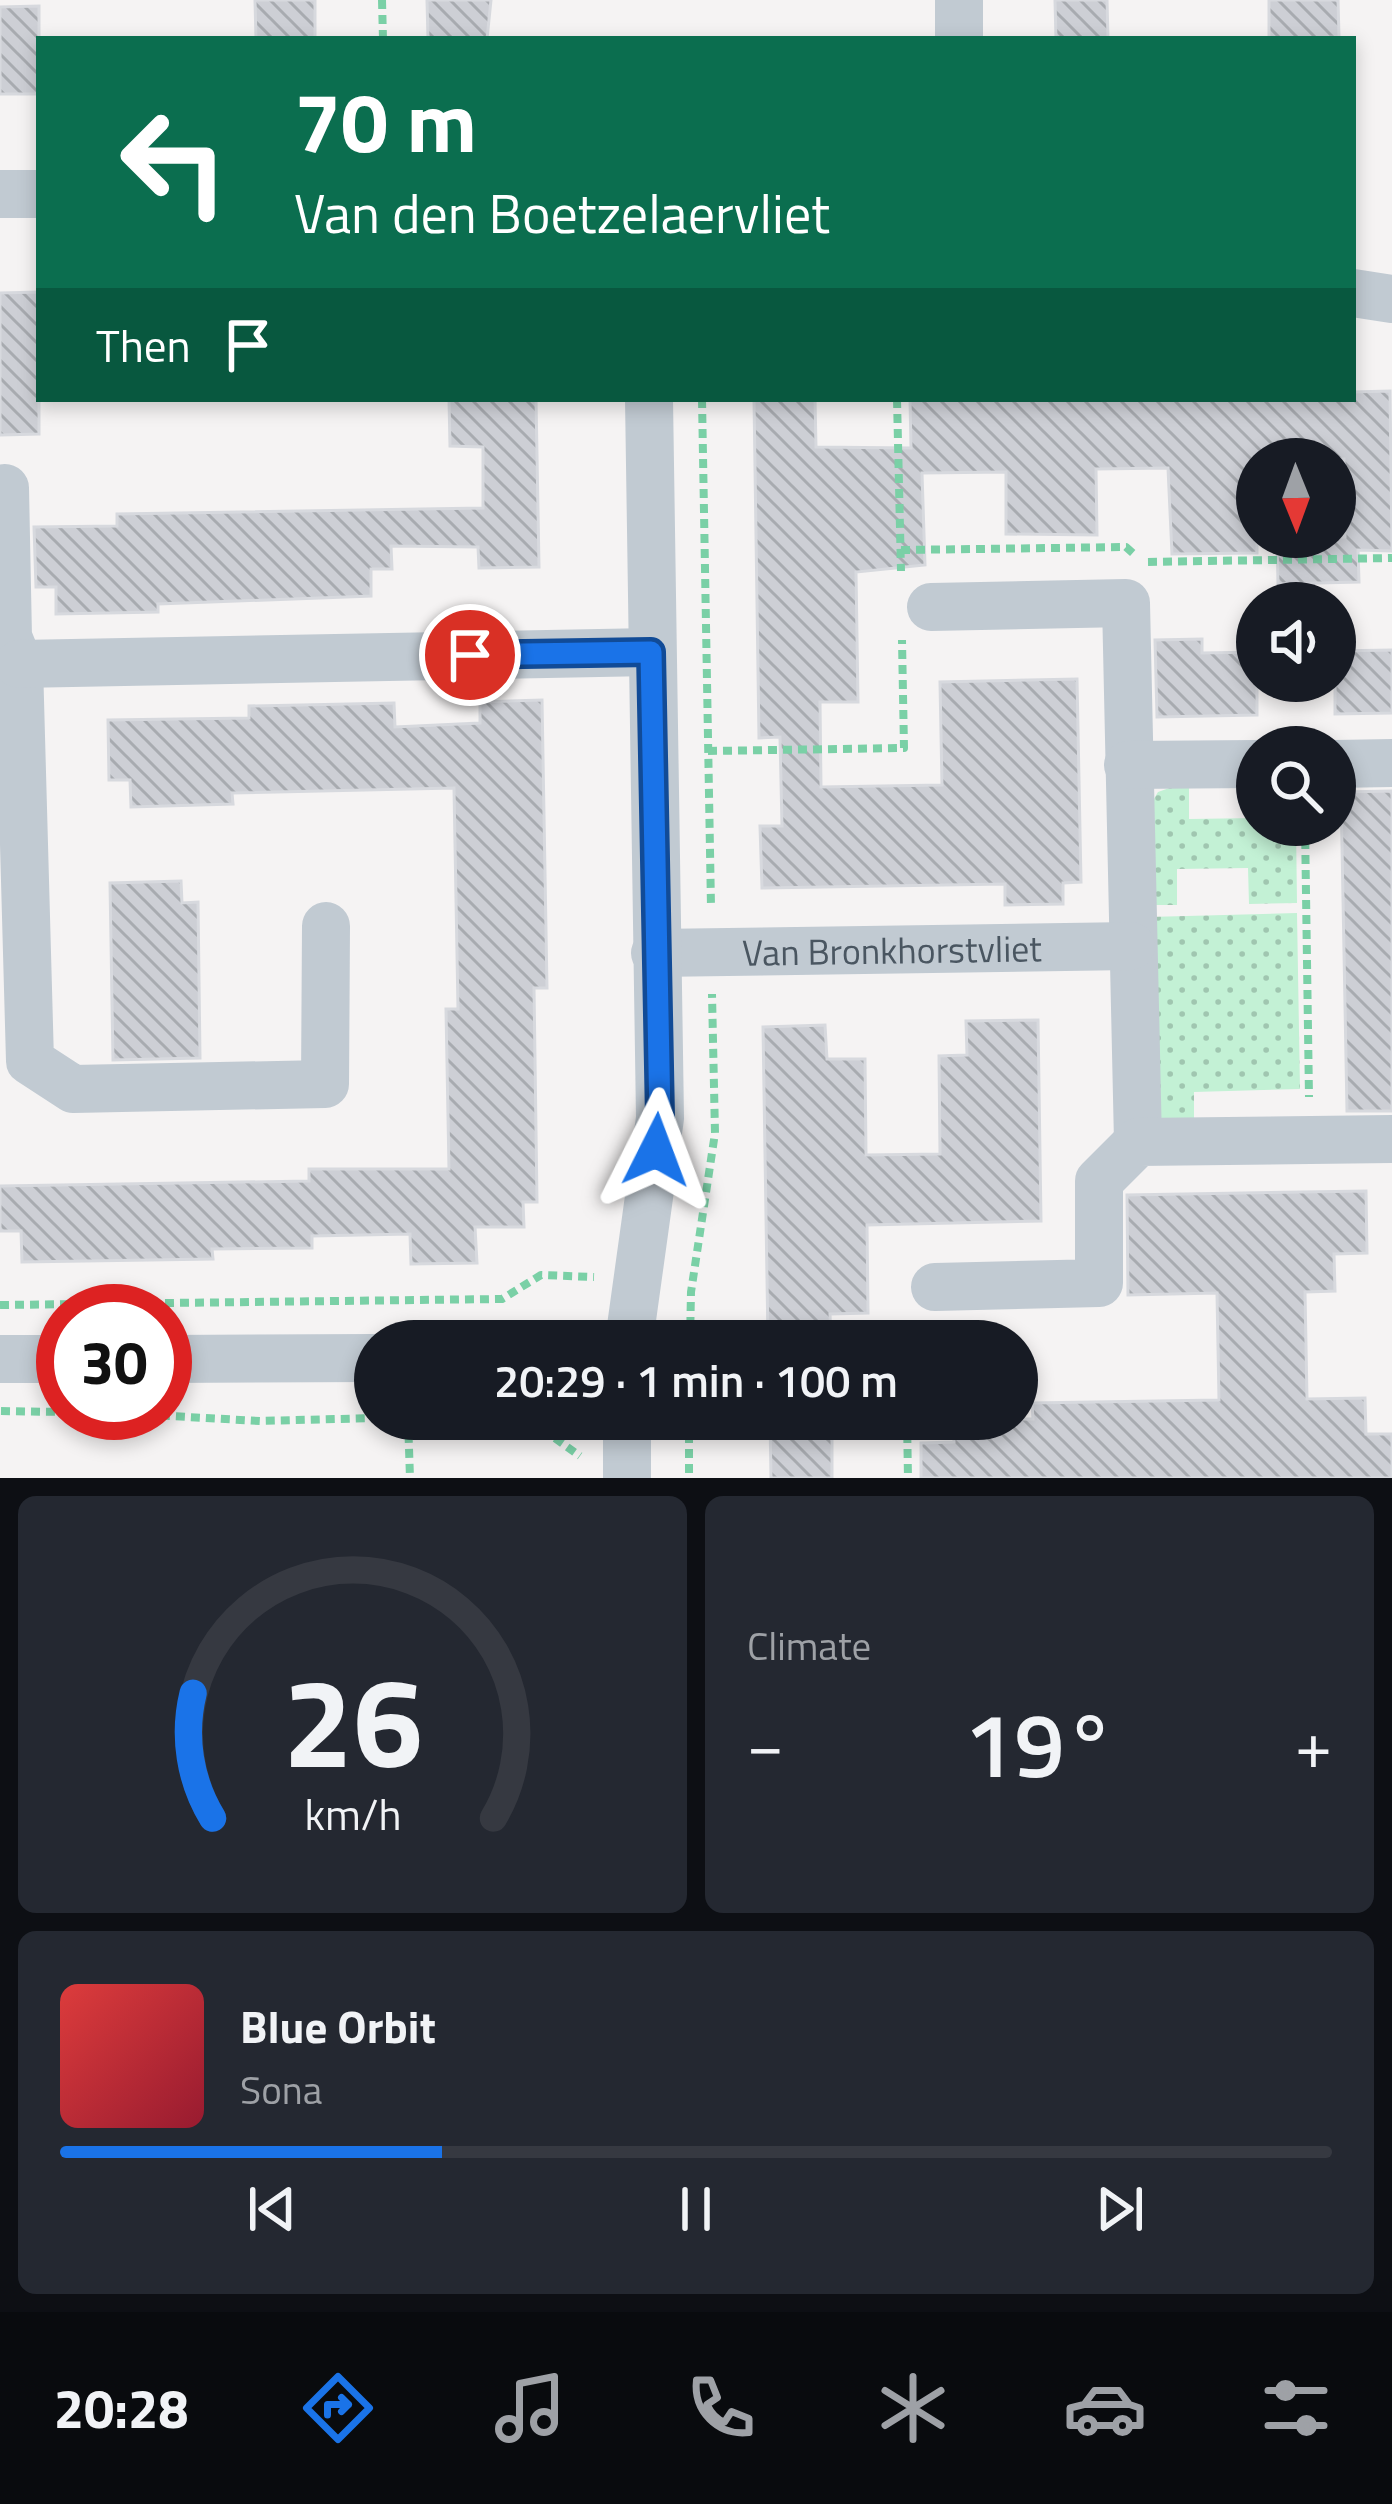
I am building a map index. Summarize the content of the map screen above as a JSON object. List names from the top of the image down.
{
  "streets": {
    "street": ["Van Bronkhorstvliet"]
  },
  "north": "bottom",
  "page": {
    "turn": ["70 m", "Van den Boetzelaervliet"],
    "then": "Then",
    "limit": "30",
    "trip": "20:29 · 1 min · 100 m",
    "tile": "Climate",
    "heat": ["−", "19°", "+"],
    "song": ["Blue Orbit", "Sona"],
    "tabs": "20:28",
    "gauge": ["26", "km/h"]
  }
}
